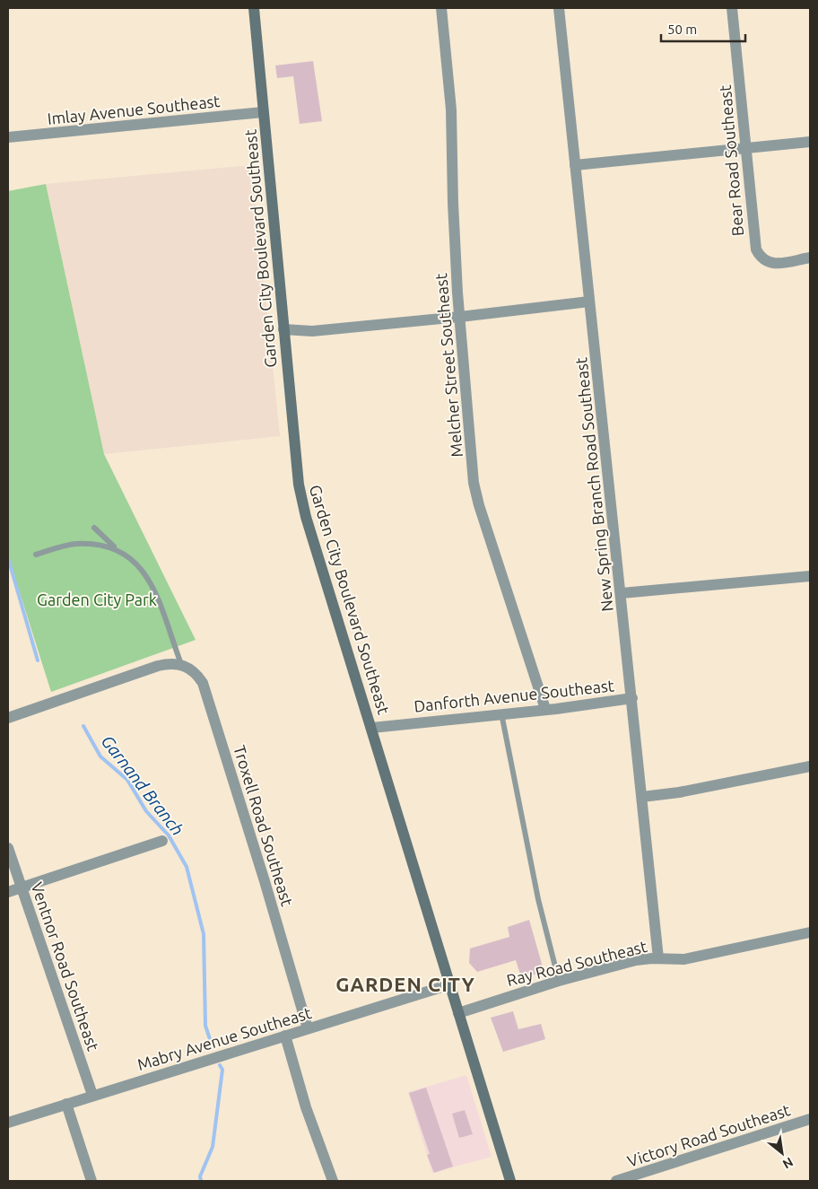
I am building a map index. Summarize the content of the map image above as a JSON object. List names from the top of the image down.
{
  "streets": {
    "street": [
      "Imlay Avenue Southeast",
      "Bear Road Southeast",
      "Garden City Boulevard Southeast",
      "Melcher Street Southeast",
      "New Spring Branch Road Southeast",
      "Danforth Avenue Southeast",
      "Troxell Road Southeast",
      "Ray Road Southeast",
      "Ventnor Road Southeast",
      "Mabry Avenue Southeast",
      "Victory Road Southeast"
    ]
  },
  "crossings": [
    ["Imlay Avenue Southeast", "Garden City Boulevard Southeast"],
    ["Garden City Boulevard Southeast", "Danforth Avenue Southeast"],
    ["Garden City Boulevard Southeast", "Ray Road Southeast"],
    ["Garden City Boulevard Southeast", "Mabry Avenue Southeast"],
    ["Melcher Street Southeast", "Danforth Avenue Southeast"],
    ["New Spring Branch Road Southeast", "Danforth Avenue Southeast"],
    ["New Spring Branch Road Southeast", "Ray Road Southeast"],
    ["Troxell Road Southeast", "Mabry Avenue Southeast"],
    ["Ventnor Road Southeast", "Mabry Avenue Southeast"]
  ],
  "districts": ["GARDEN CITY"],
  "water": ["Garnand Branch"],
  "parks": ["Garden City Park"],
  "scale_bar": "50 m",
  "north": "bottom right"
}
